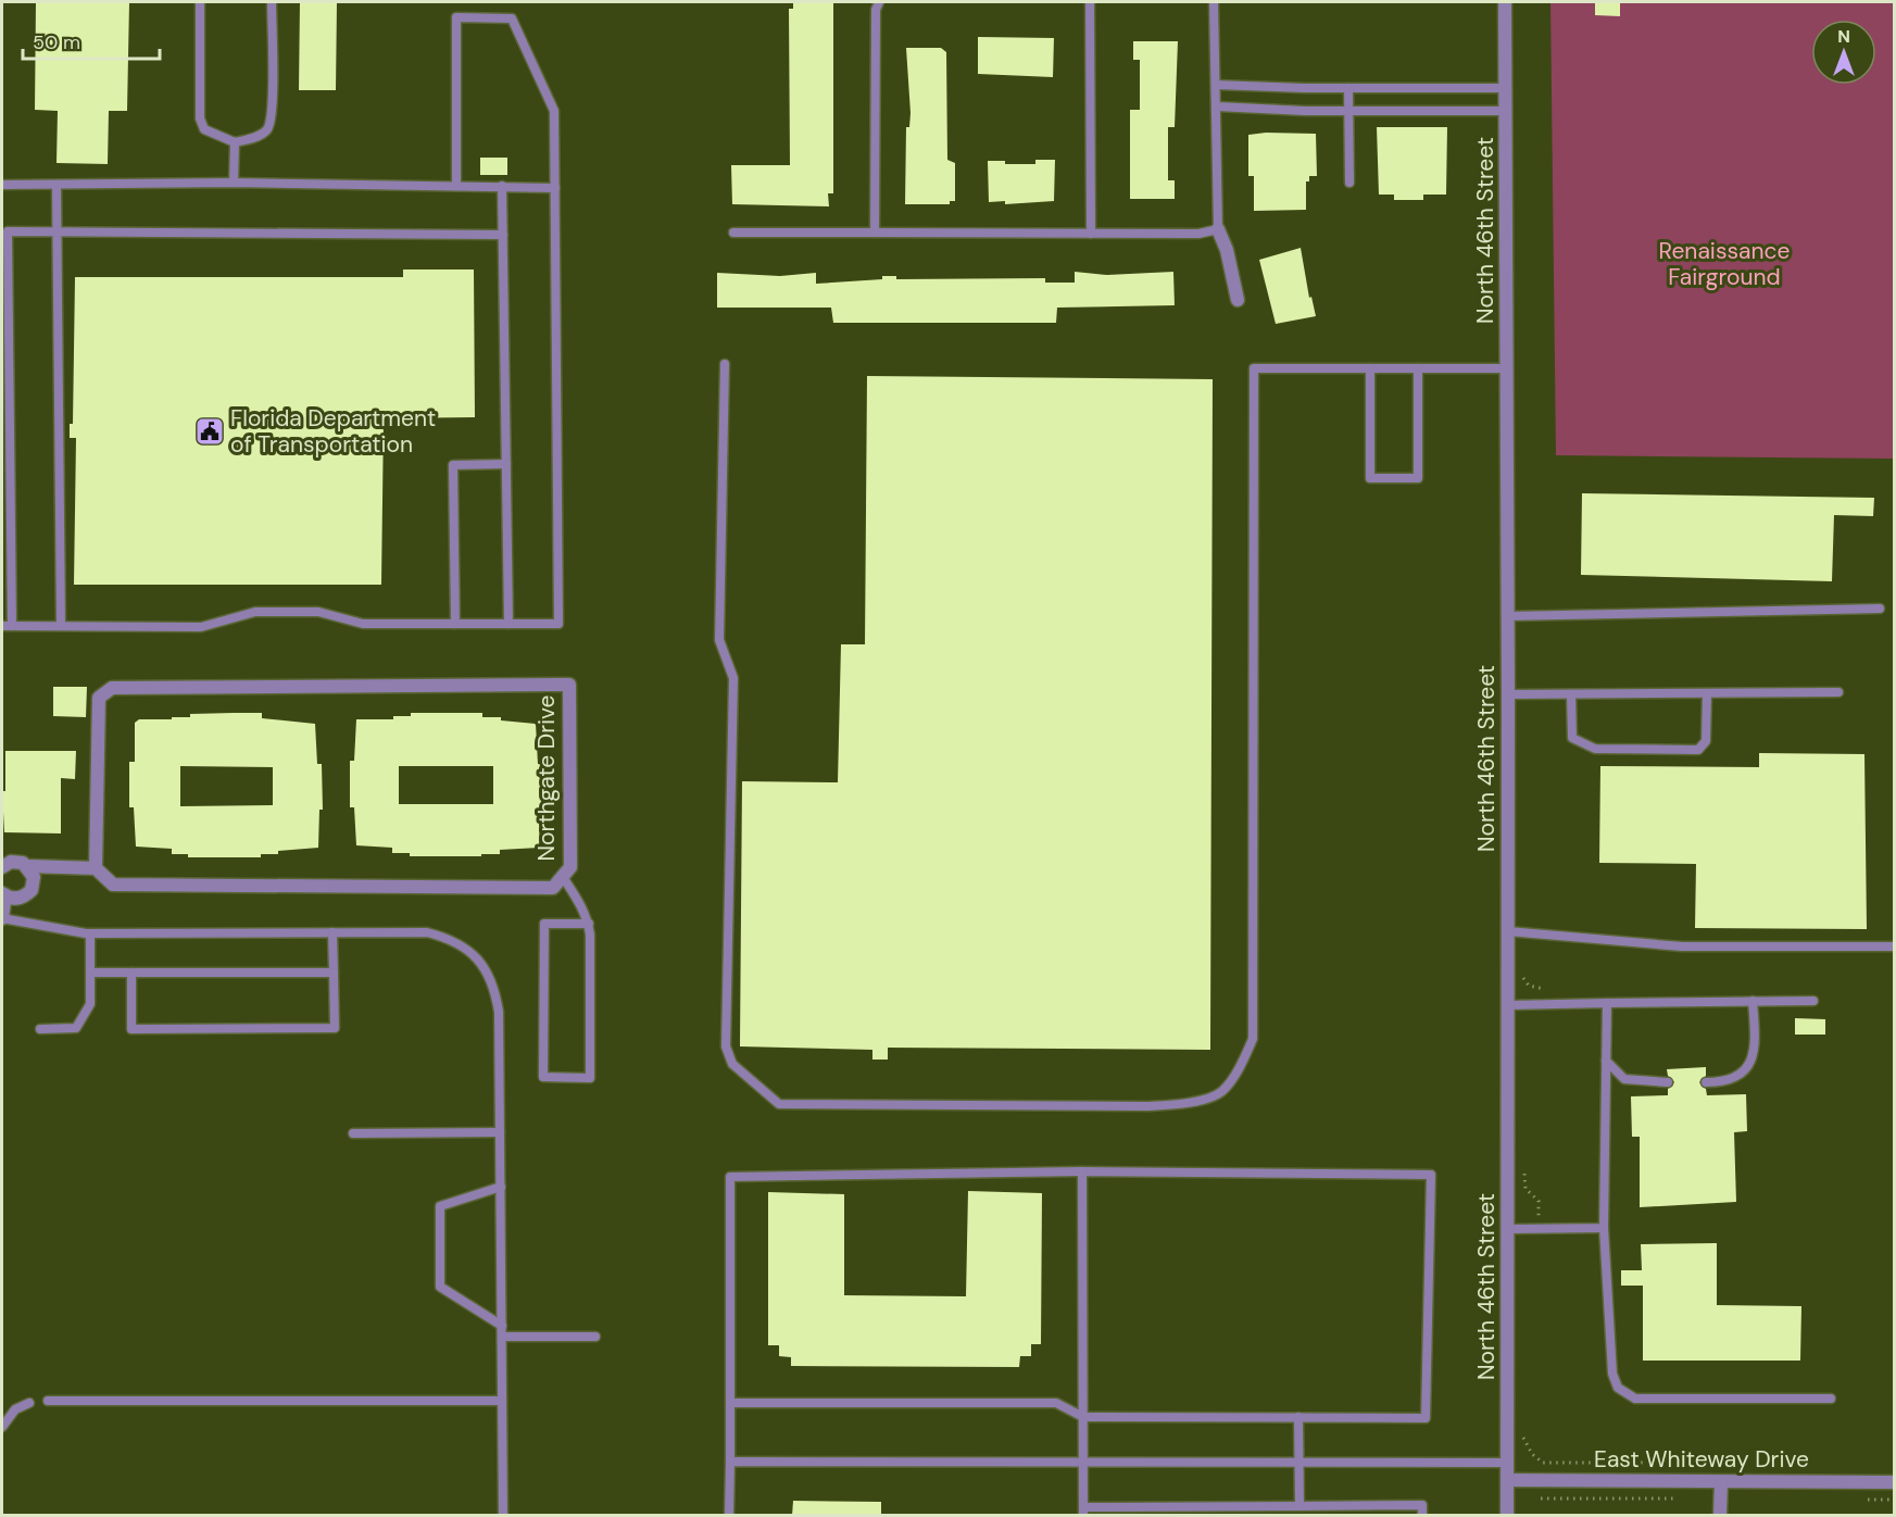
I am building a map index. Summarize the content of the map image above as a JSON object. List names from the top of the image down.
{
  "streets": {
    "street": ["North 46th Street", "Northgate Drive", "East Whiteway Drive"]
  },
  "crossings": [
    ["North 46th Street", "East Whiteway Drive"]
  ],
  "parks": ["Renaissance Fairground"],
  "places": {
    "public building": ["Florida Department of Transportation"]
  },
  "scale_bar": "50 m",
  "north": "top"
}
